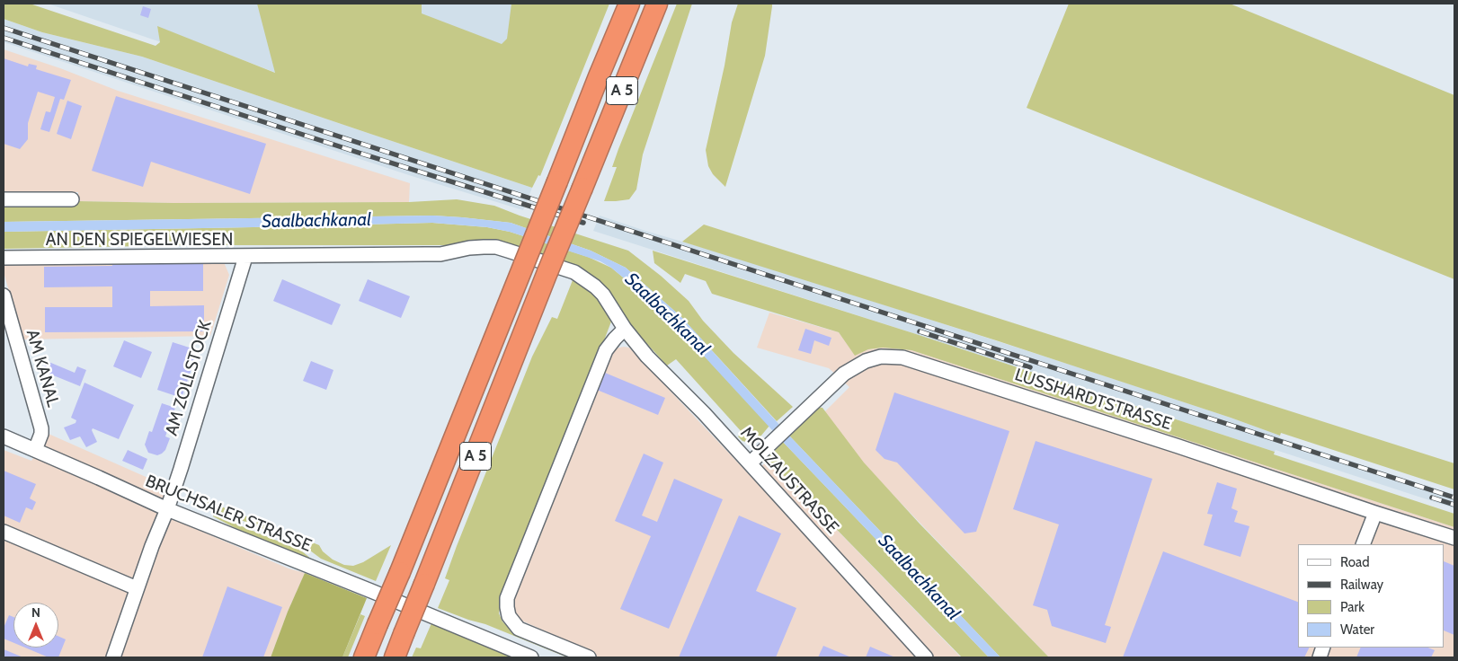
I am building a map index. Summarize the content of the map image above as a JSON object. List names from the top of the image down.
{
  "streets": {
    "highway": ["A 5"],
    "street": [
      "AN DEN SPIEGELWIESEN",
      "AM KANAL",
      "AM ZOLLSTOCK",
      "LUSSHARDTSTRASSE",
      "MOLZAUSTRASSE",
      "BRUCHSALER STRASSE"
    ]
  },
  "crossings": [
    ["A 5", "AN DEN SPIEGELWIESEN"],
    ["A 5", "MOLZAUSTRASSE"],
    ["AN DEN SPIEGELWIESEN", "AM ZOLLSTOCK"],
    ["AN DEN SPIEGELWIESEN", "MOLZAUSTRASSE"],
    ["AM KANAL", "BRUCHSALER STRASSE"],
    ["AM ZOLLSTOCK", "BRUCHSALER STRASSE"],
    ["LUSSHARDTSTRASSE", "MOLZAUSTRASSE"]
  ],
  "water": ["Saalbachkanal"],
  "legend": [
    "Road",
    "Railway",
    "Park",
    "Water"
  ],
  "north": "top"
}
